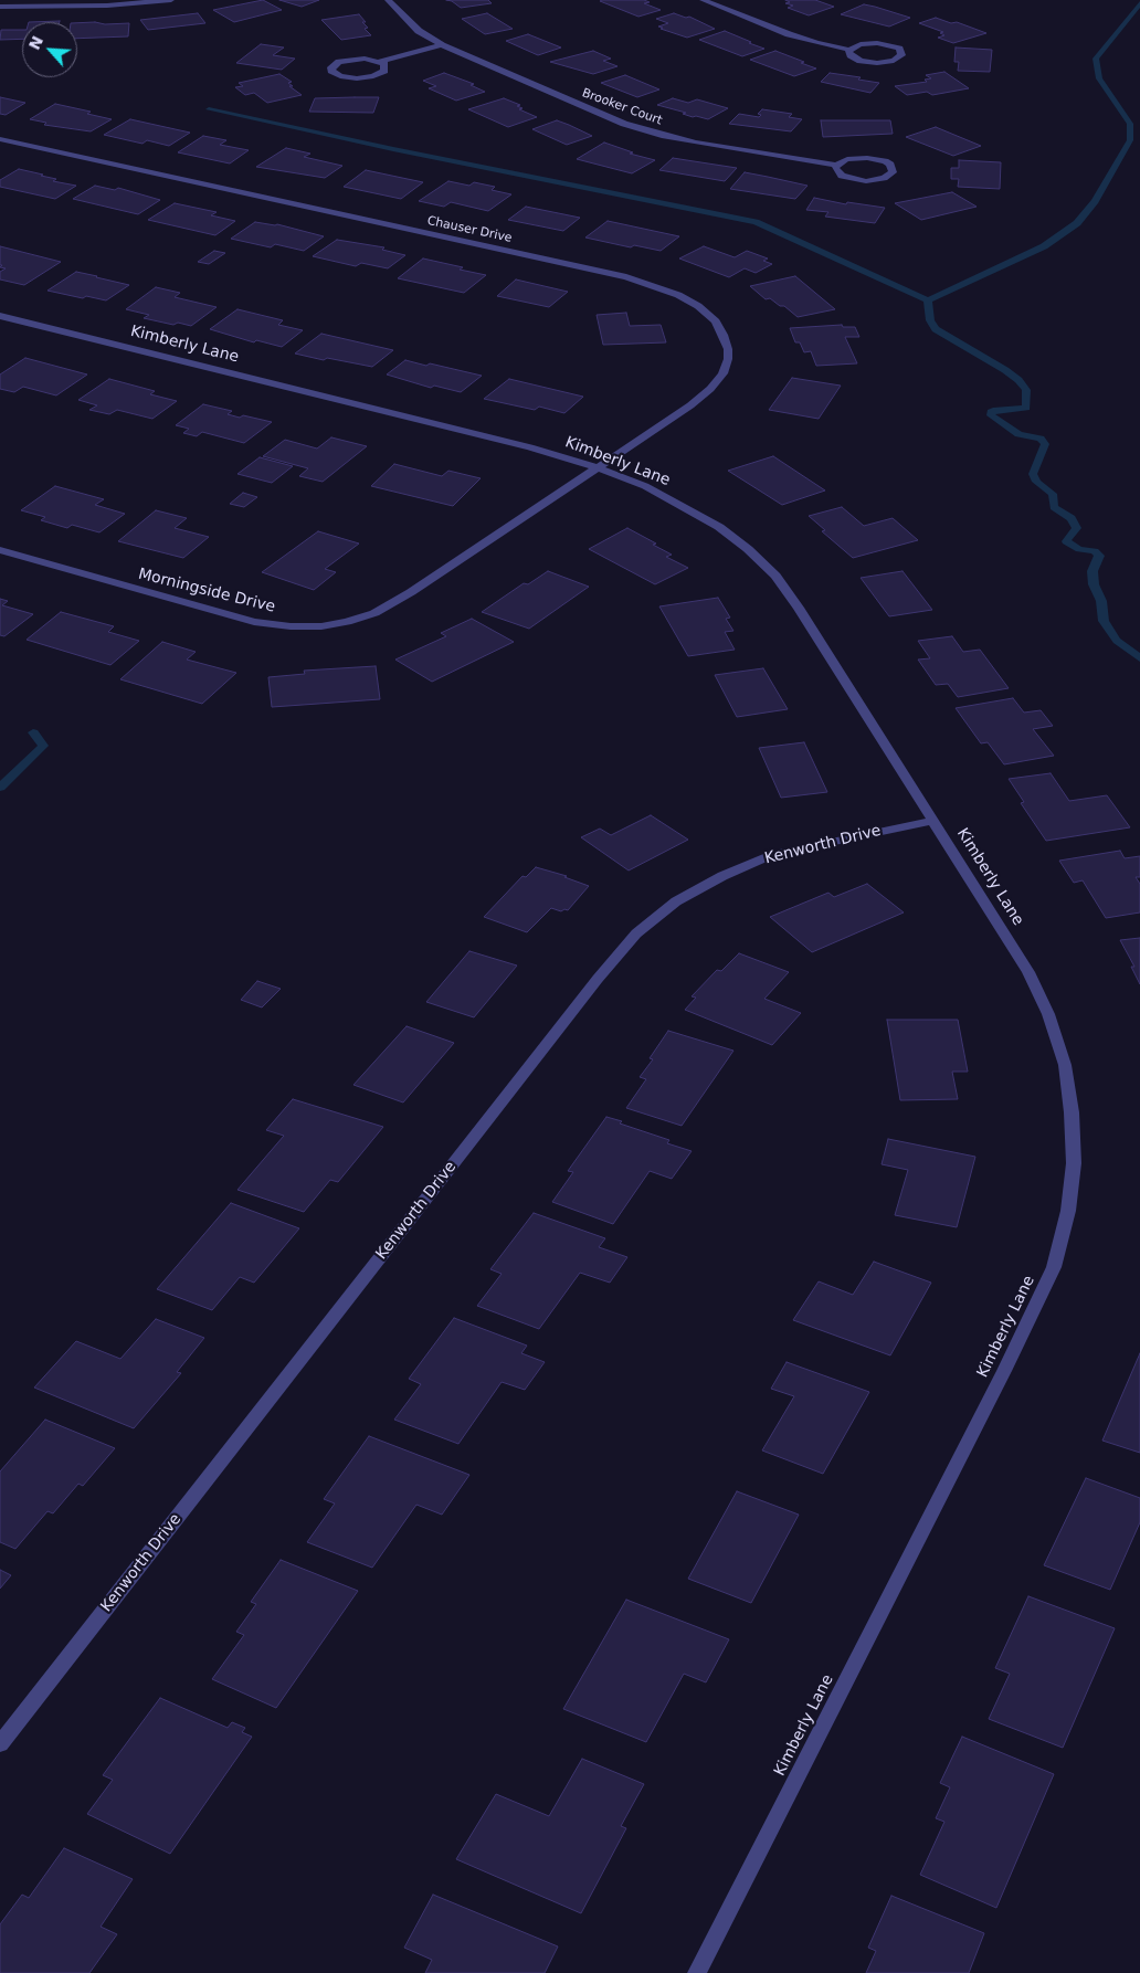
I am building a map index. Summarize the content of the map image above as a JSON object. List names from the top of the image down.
{
  "streets": {
    "street": [
      "Brooker Court",
      "Chauser Drive",
      "Kimberly Lane",
      "Morningside Drive",
      "Kenworth Drive"
    ]
  },
  "crossings": [
    ["Chauser Drive", "Kimberly Lane"],
    ["Chauser Drive", "Morningside Drive"],
    ["Kimberly Lane", "Morningside Drive"],
    ["Kimberly Lane", "Kenworth Drive"]
  ],
  "north": "top left"
}
